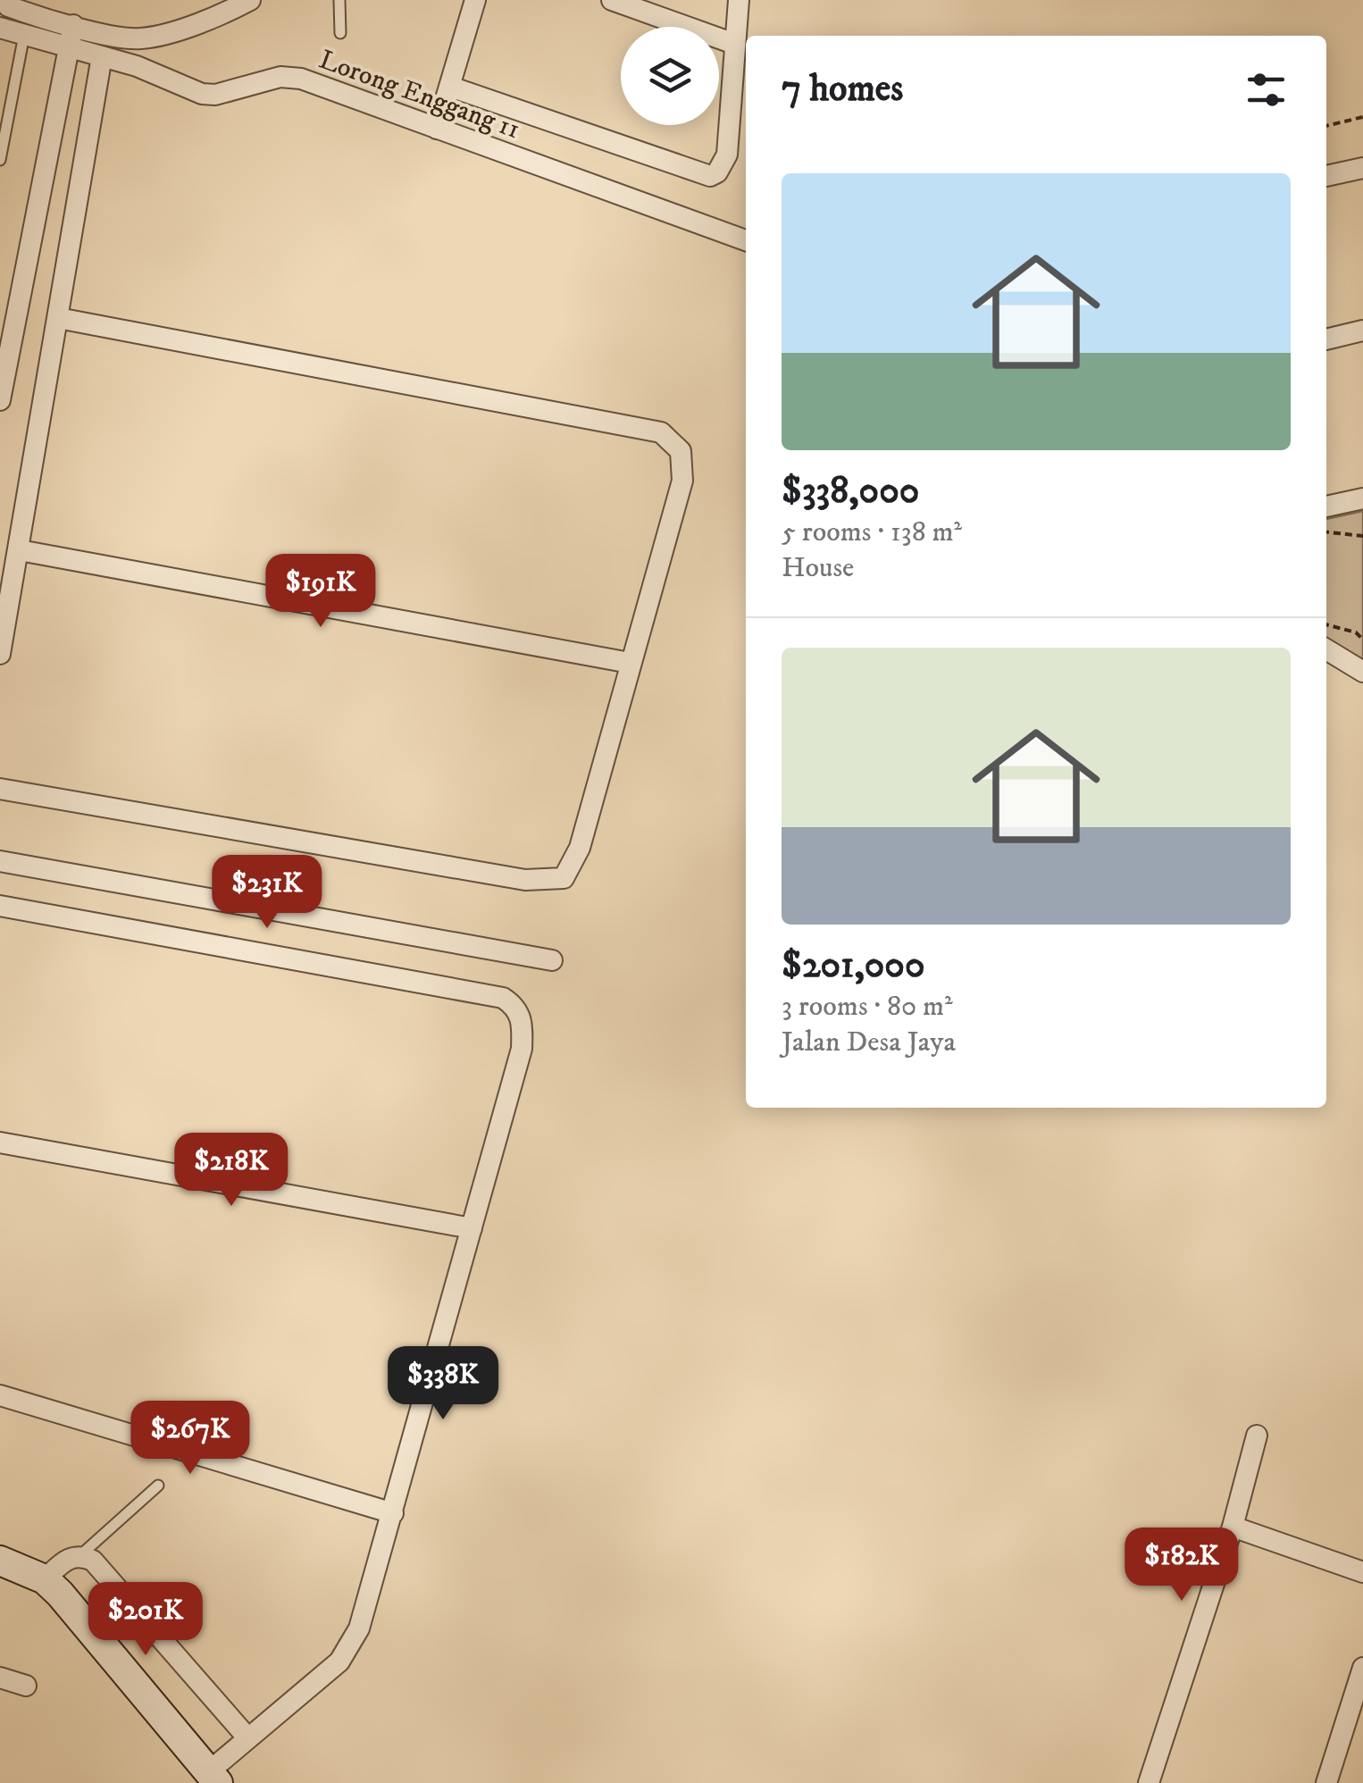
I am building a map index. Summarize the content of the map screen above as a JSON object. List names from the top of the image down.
{
  "streets": {
    "street": ["Lorong Enggang 11"]
  },
  "page": {
    "heading": "7 homes",
    "list": [
      {
        "name": "$338,000",
        "note": "5 rooms · 138 m² · House"
      },
      {
        "name": "$201,000",
        "note": "3 rooms · 80 m² · Jalan Desa Jaya"
      }
    ],
    "price": [
      "$191K",
      "$231K",
      "$218K",
      "$338K",
      "$267K",
      "$182K",
      "$201K"
    ]
  }
}
